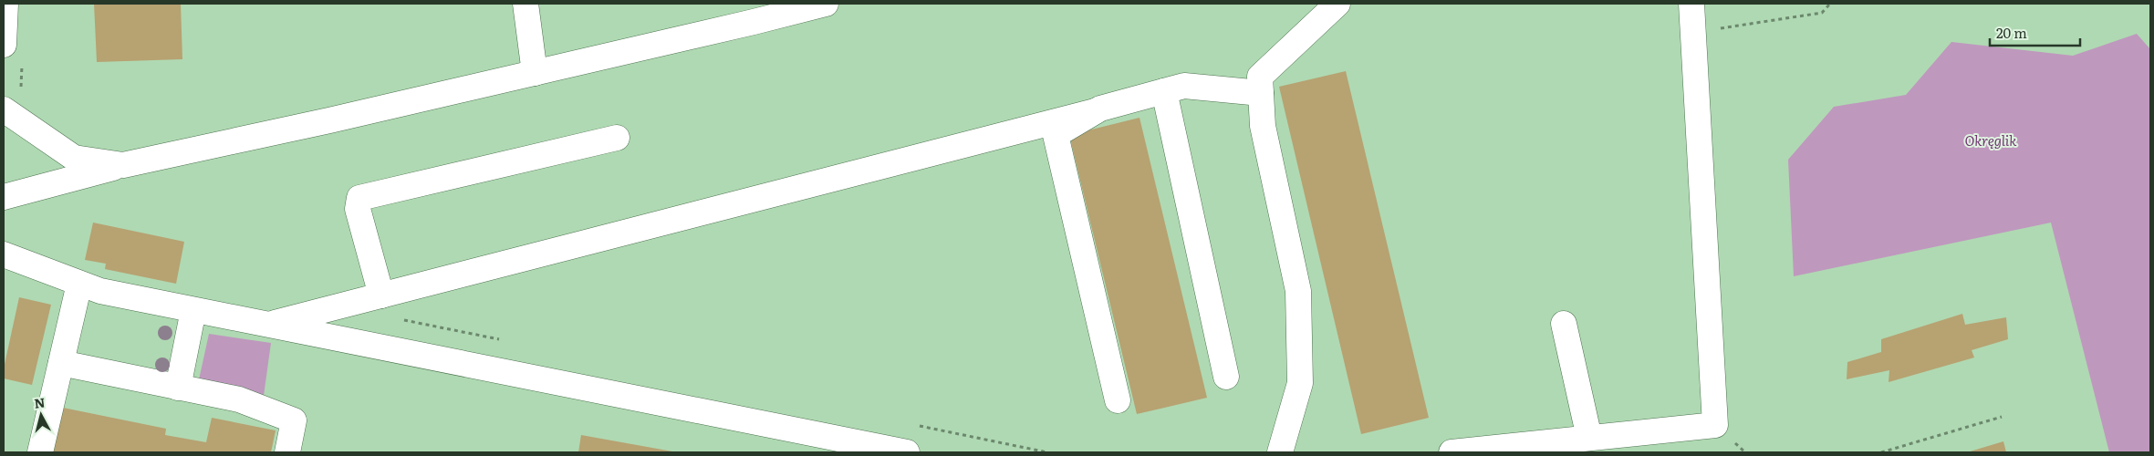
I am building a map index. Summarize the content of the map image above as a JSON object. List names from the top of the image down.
{
  "parks": ["Okręglik"],
  "scale_bar": "20 m",
  "north": "top"
}
